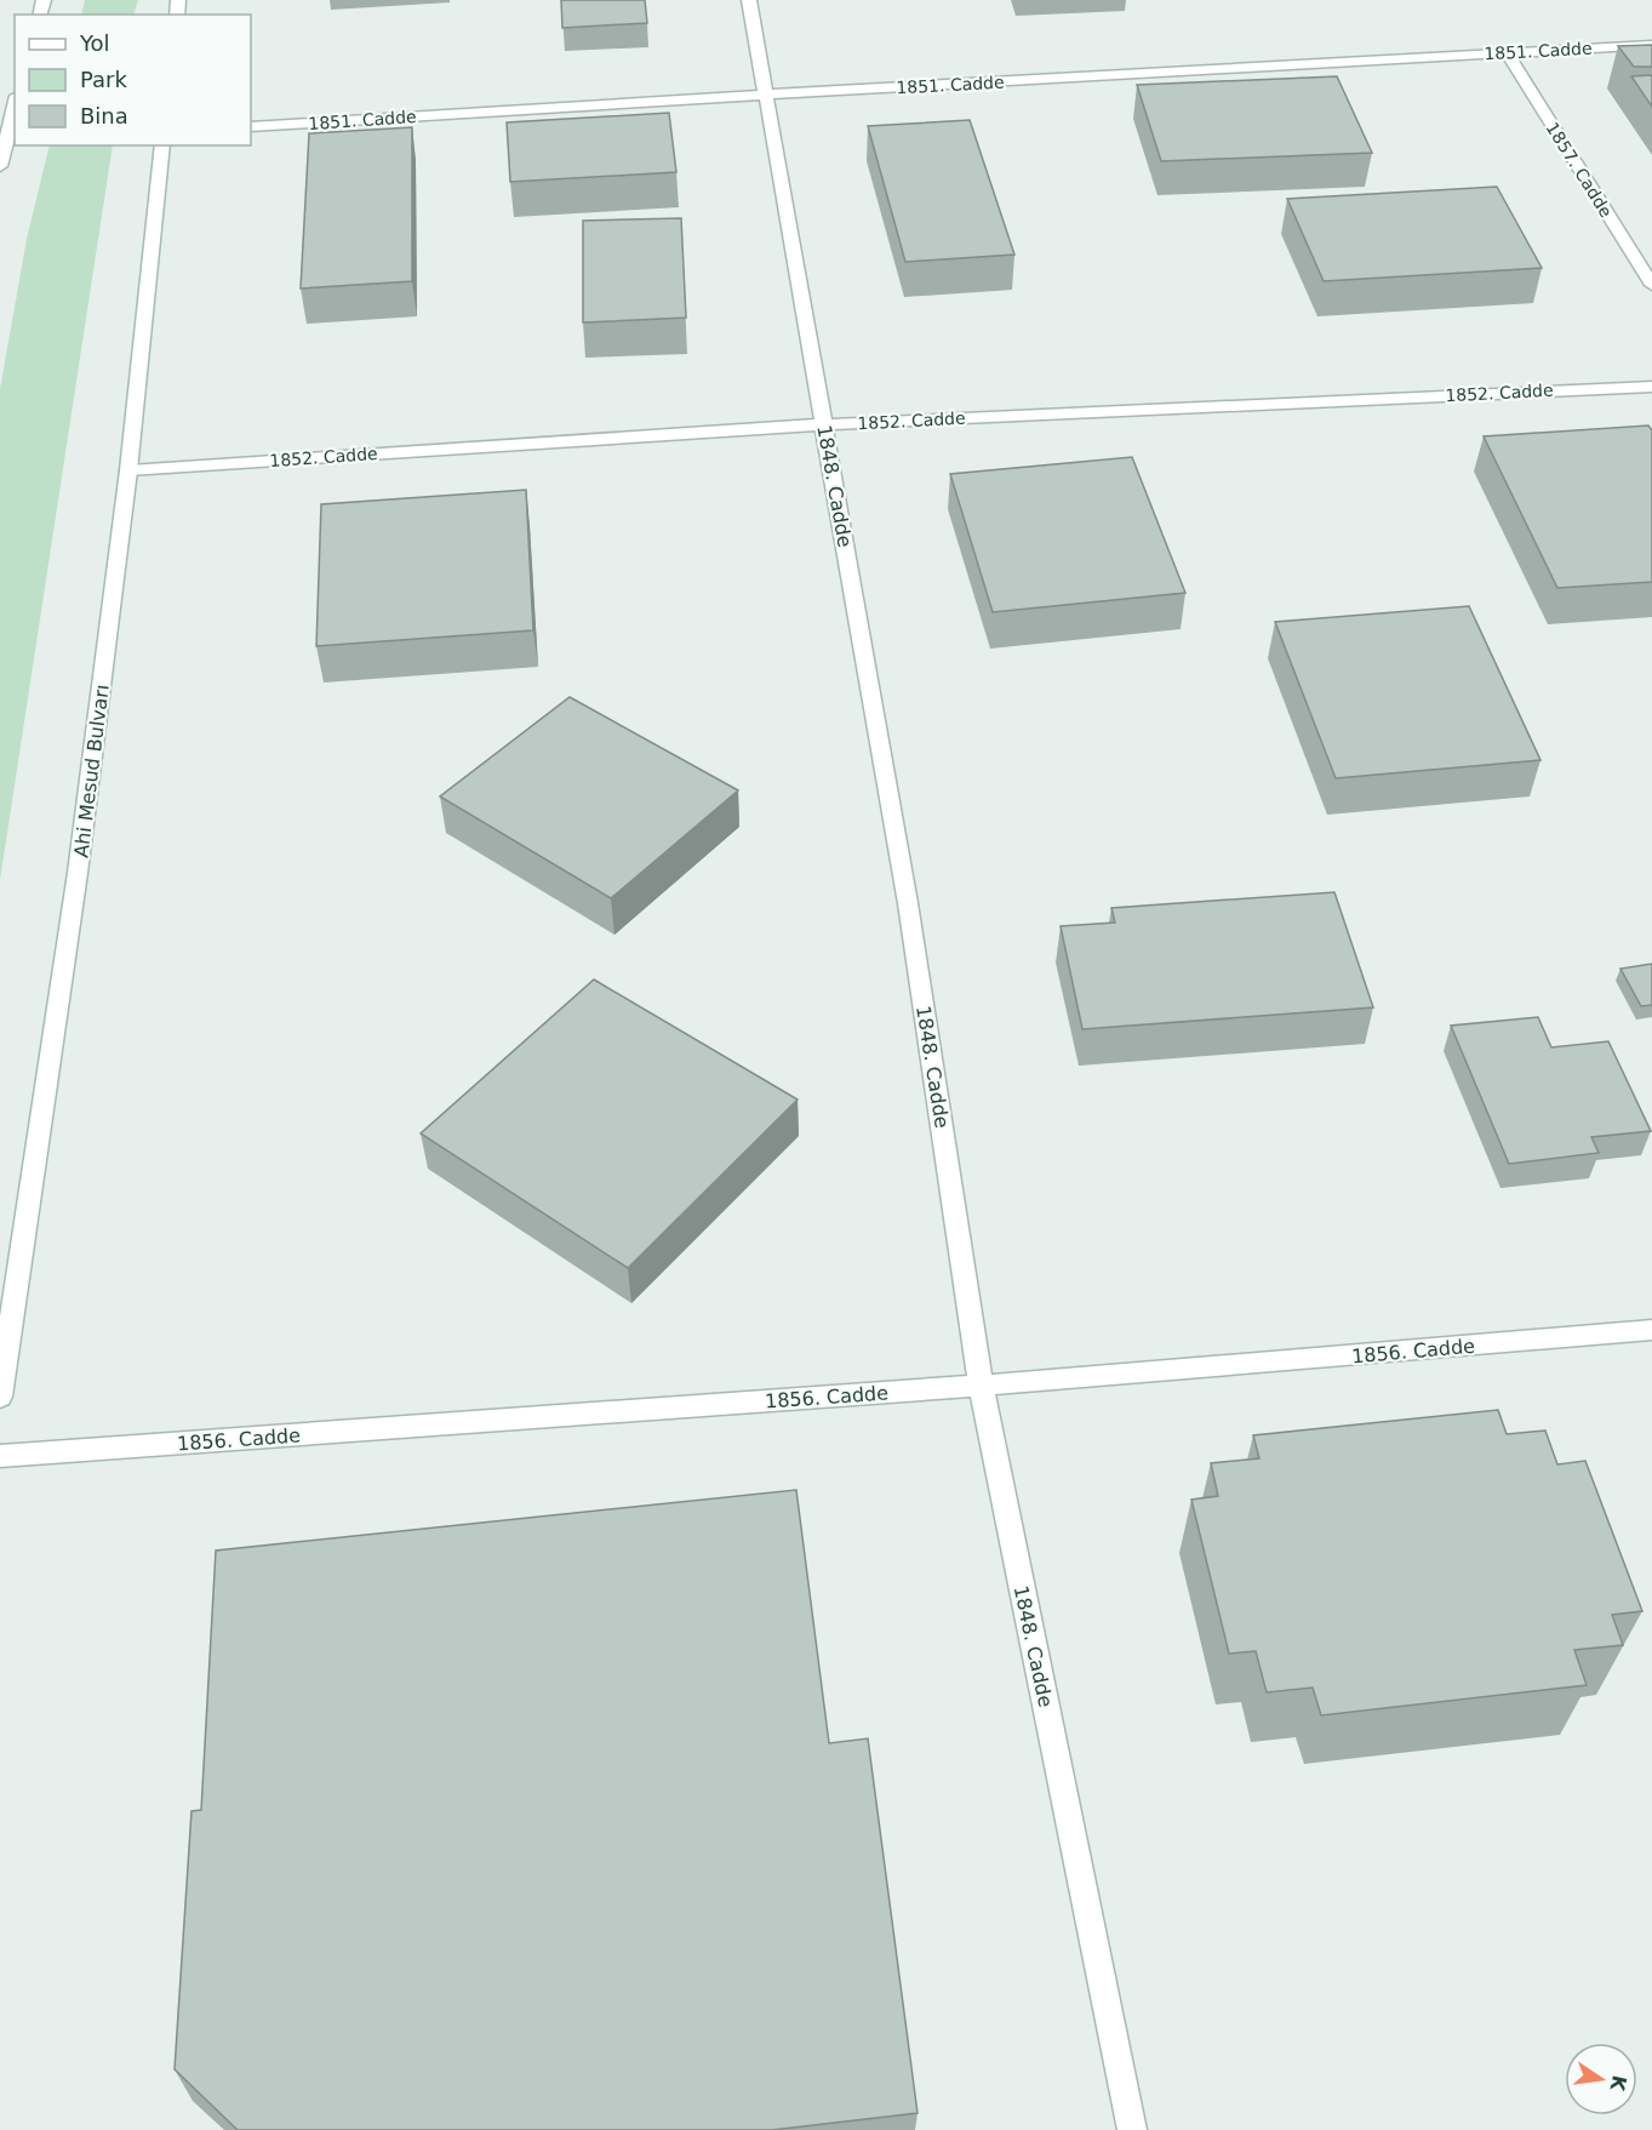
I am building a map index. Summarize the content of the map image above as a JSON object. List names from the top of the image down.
{
  "streets": {
    "street": [
      "1851. Cadde",
      "1857. Cadde",
      "1852. Cadde",
      "1848. Cadde",
      "Ahi Mesud Bulvarı",
      "1856. Cadde"
    ]
  },
  "crossings": [
    ["1851. Cadde", "1857. Cadde"],
    ["1851. Cadde", "1848. Cadde"],
    ["1852. Cadde", "1848. Cadde"],
    ["1852. Cadde", "Ahi Mesud Bulvarı"],
    ["1848. Cadde", "1856. Cadde"]
  ],
  "legend": ["Yol", "Park", "Bina"],
  "north": "right"
}
